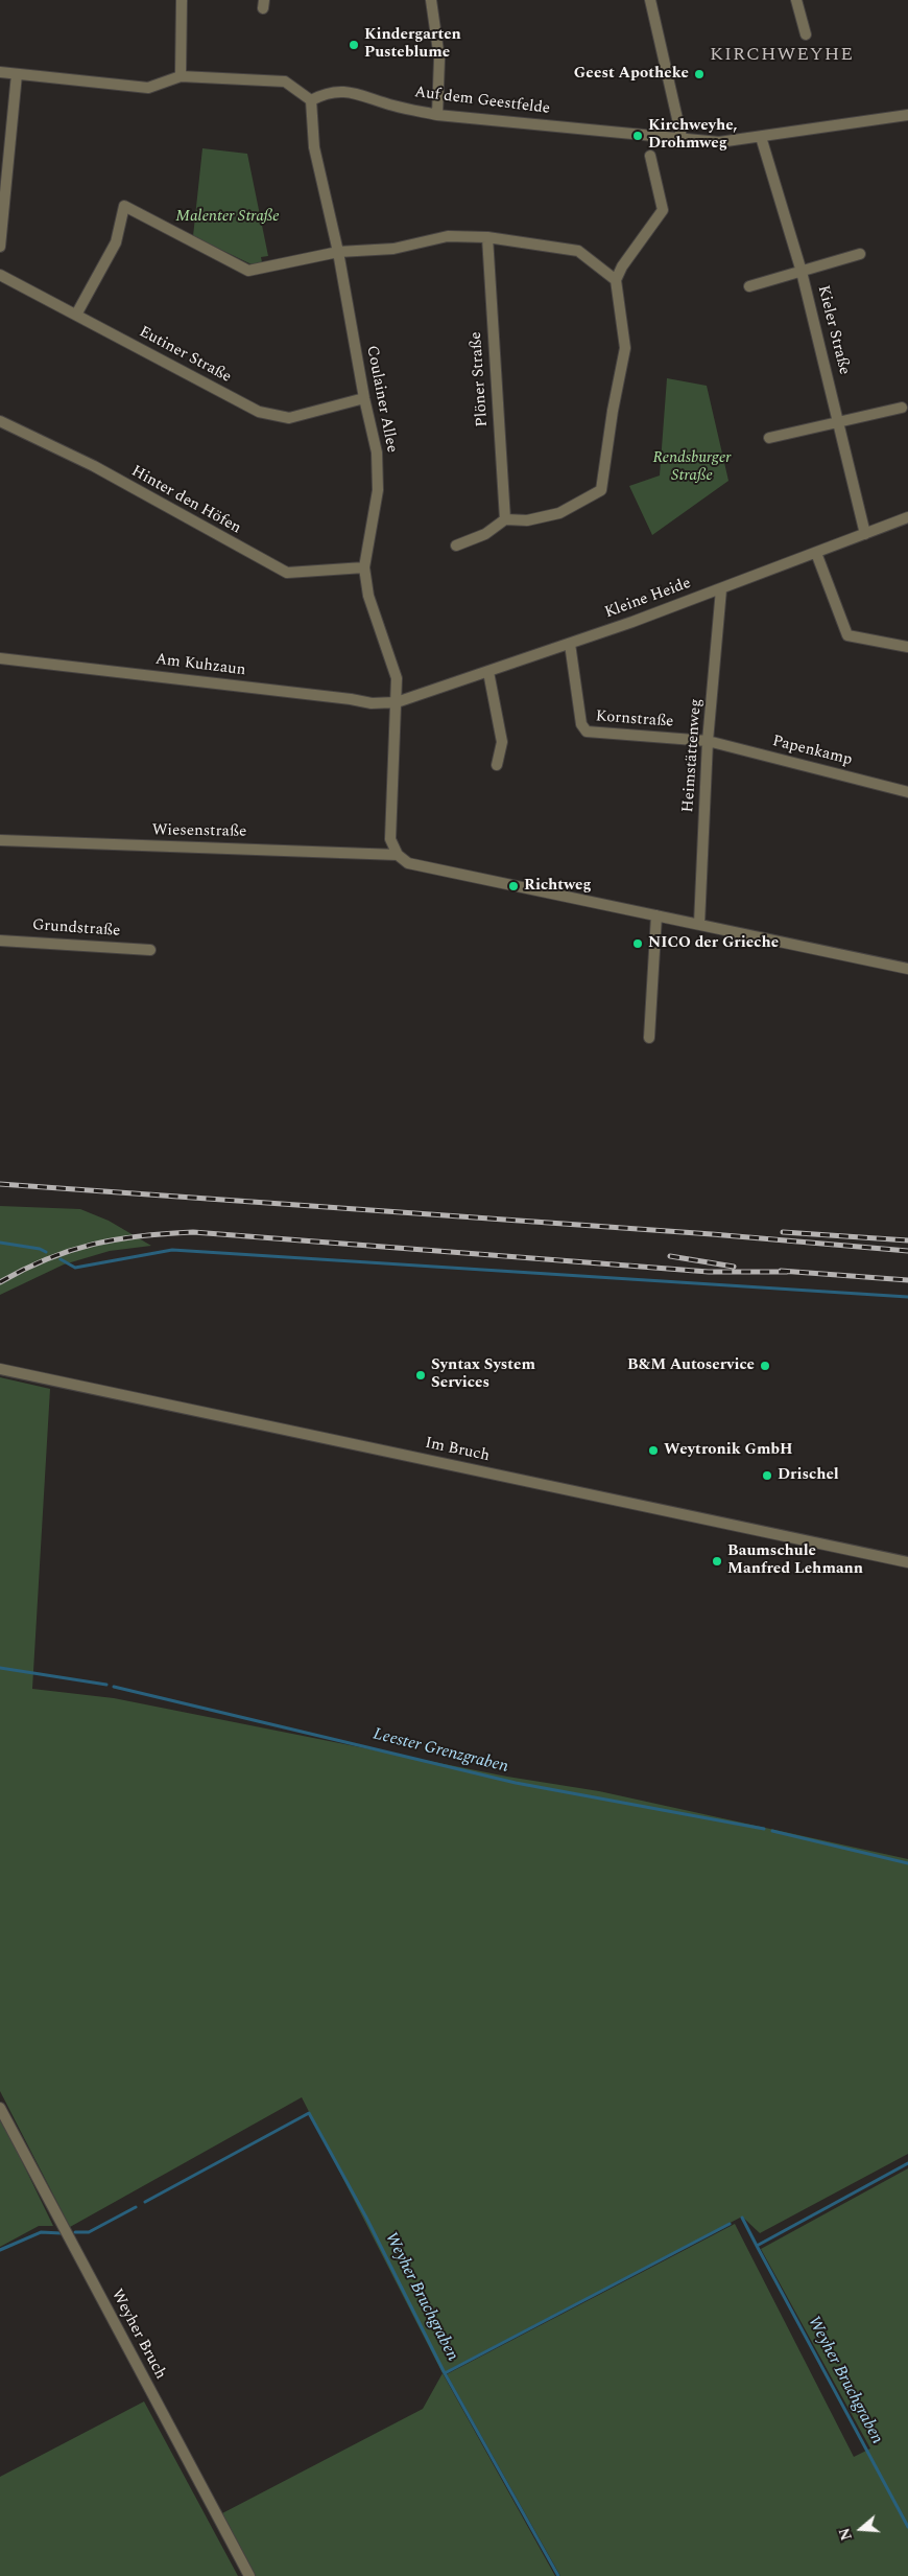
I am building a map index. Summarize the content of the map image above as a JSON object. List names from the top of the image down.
{
  "streets": {
    "street": [
      "Auf dem Geestfelde",
      "Kieler Straße",
      "Eutiner Straße",
      "Plöner Straße",
      "Coulainer Allee",
      "Hinter den Höfen",
      "Kleine Heide",
      "Am Kuhzaun",
      "Kornstraße",
      "Papenkamp",
      "Heimstättenweg",
      "Wiesenstraße",
      "Grundstraße",
      "Im Bruch",
      "Weyher Bruch"
    ]
  },
  "crossings": [
    ["Auf dem Geestfelde", "Kieler Straße"],
    ["Auf dem Geestfelde", "Coulainer Allee"],
    ["Kieler Straße", "Kleine Heide"],
    ["Eutiner Straße", "Coulainer Allee"],
    ["Coulainer Allee", "Hinter den Höfen"],
    ["Coulainer Allee", "Kleine Heide"],
    ["Coulainer Allee", "Am Kuhzaun"],
    ["Kleine Heide", "Am Kuhzaun"],
    ["Kleine Heide", "Kornstraße"],
    ["Kleine Heide", "Heimstättenweg"],
    ["Kornstraße", "Papenkamp"],
    ["Kornstraße", "Heimstättenweg"],
    ["Papenkamp", "Heimstättenweg"]
  ],
  "districts": ["KIRCHWEYHE"],
  "water": ["Leester Grenzgraben", "Weyher Bruchgraben"],
  "parks": ["Malenter Straße", "Rendsburger Straße"],
  "places": [
    "Kindergarten Pusteblume",
    "Geest Apotheke",
    "Kirchweyhe, Drohmweg",
    "Richtweg",
    "NICO der Grieche",
    "B&M Autoservice",
    "Syntax System Services",
    "Weytronik GmbH",
    "Drischel",
    "Baumschule Manfred Lehmann"
  ],
  "north": "left"
}
